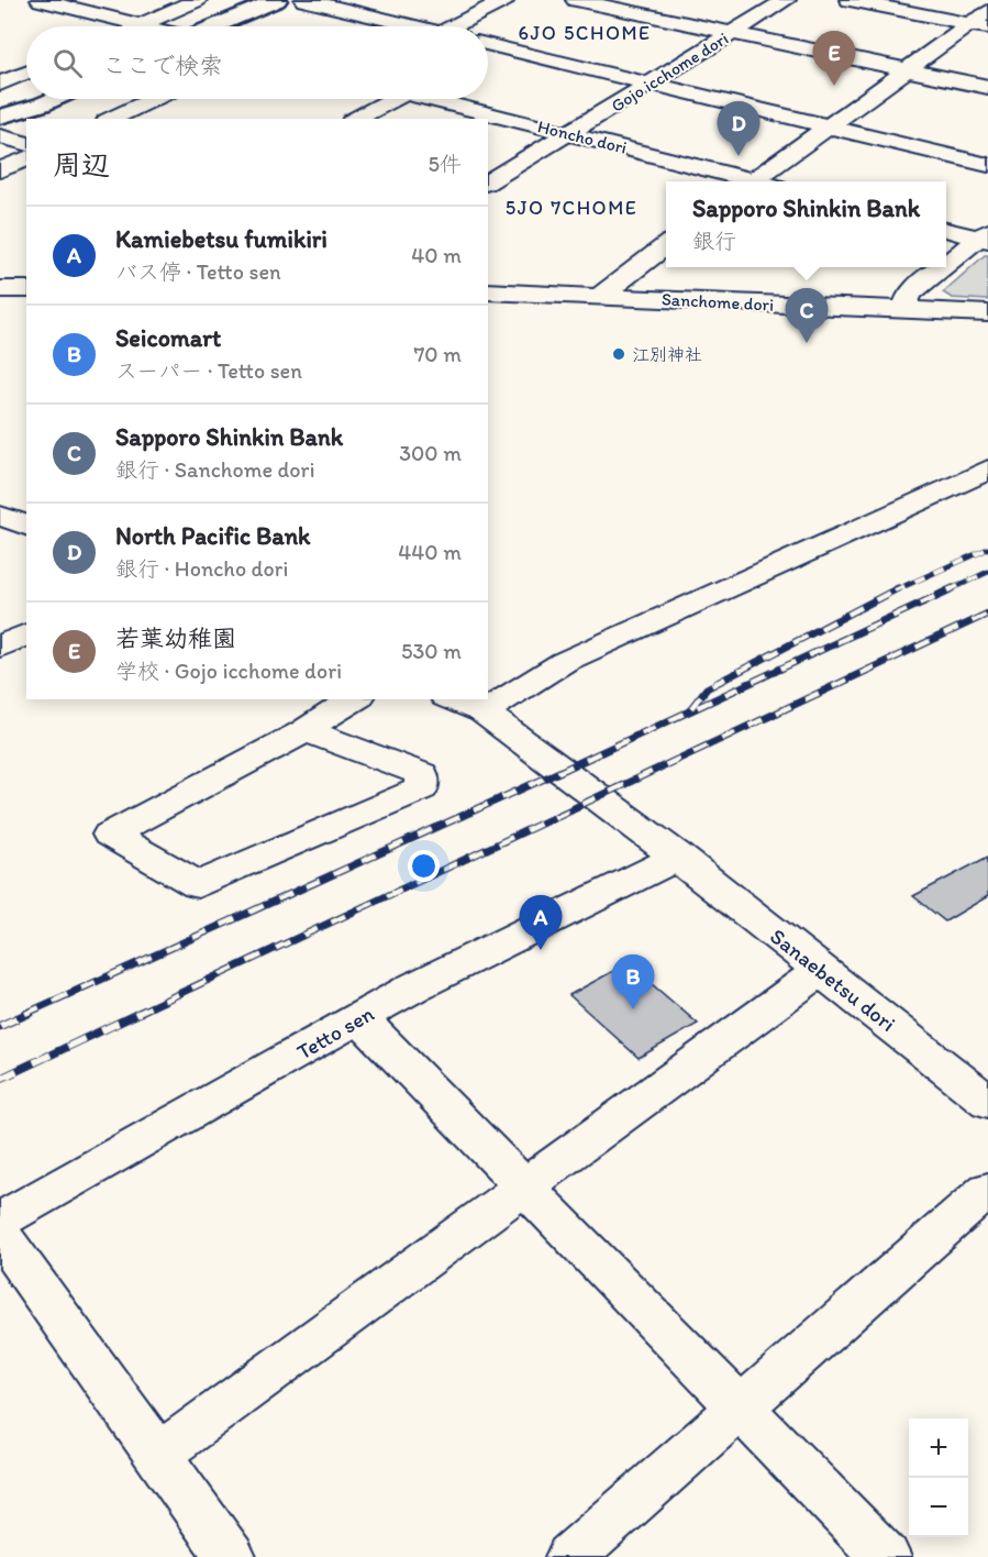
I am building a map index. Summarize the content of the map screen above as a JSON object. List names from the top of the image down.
{
  "streets": {
    "street": [
      "Gojo icchome dori",
      "Honcho dori",
      "Sanchome dori",
      "Sanaebetsu dori",
      "Tetto sen"
    ]
  },
  "crossings": [
    ["Gojo icchome dori", "Honcho dori"],
    ["Sanaebetsu dori", "Tetto sen"]
  ],
  "districts": ["6JO 5CHOME", "5JO 7CHOME"],
  "places": ["江別神社"],
  "page": {
    "search": "ここで検索",
    "pins": [
      "E",
      "D",
      "C",
      "A",
      "B"
    ],
    "heading": ["周辺", "5件"],
    "popup": ["Sapporo Shinkin Bank", "銀行"],
    "list": [
      {
        "mark": "A",
        "name": "Kamiebetsu fumikiri",
        "note": "バス停 · Tetto sen",
        "value": "40 m"
      },
      {
        "mark": "B",
        "name": "Seicomart",
        "note": "スーパー · Tetto sen",
        "value": "70 m"
      },
      {
        "mark": "C",
        "name": "Sapporo Shinkin Bank",
        "note": "銀行 · Sanchome dori",
        "value": "300 m"
      },
      {
        "mark": "D",
        "name": "North Pacific Bank",
        "note": "銀行 · Honcho dori",
        "value": "440 m"
      },
      {
        "mark": "E",
        "name": "若葉幼稚園",
        "note": "学校 · Gojo icchome dori",
        "value": "530 m"
      }
    ],
    "map_buttons": ["+", "−"]
  }
}
